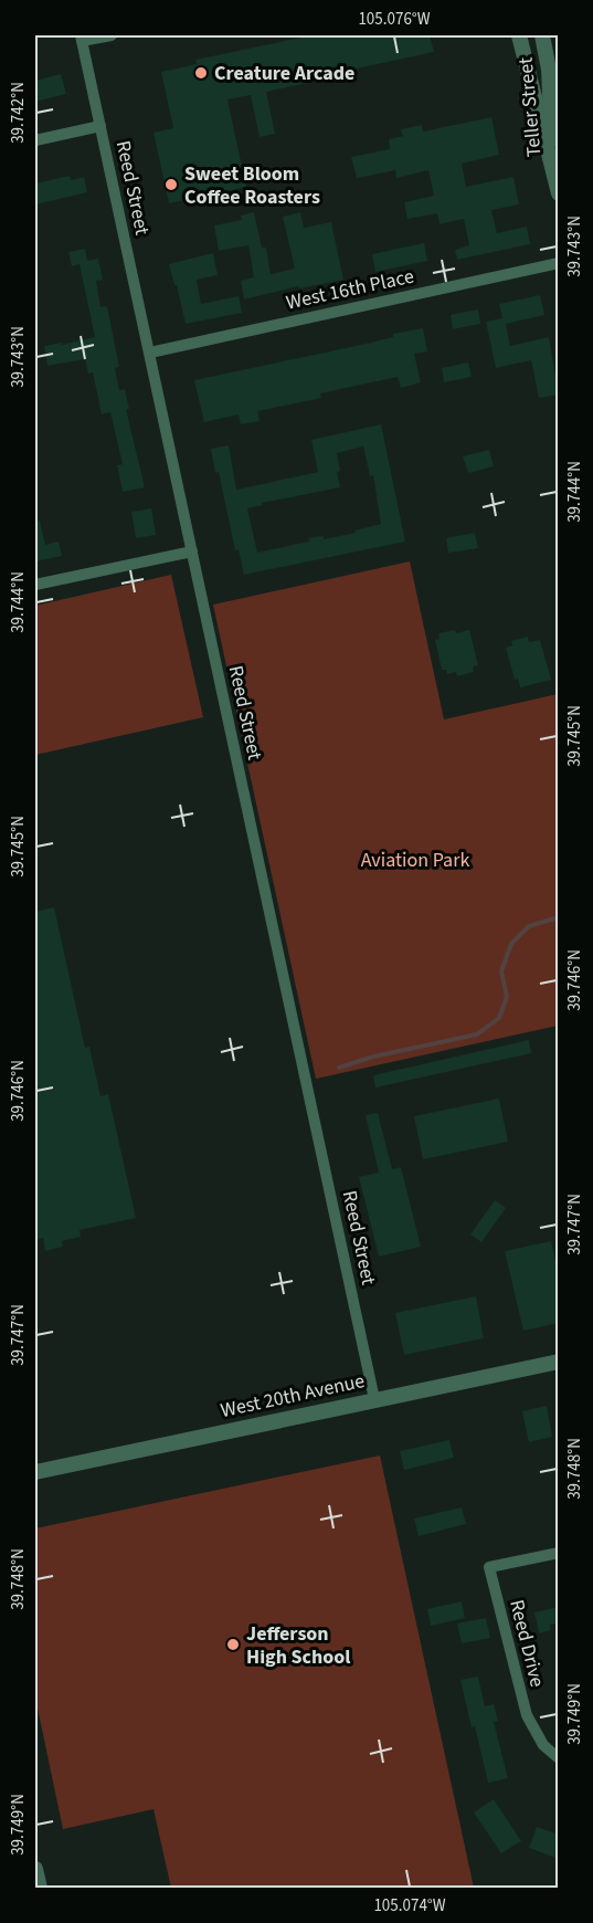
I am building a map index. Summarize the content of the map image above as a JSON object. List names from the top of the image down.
{
  "streets": {
    "street": [
      "Teller Street",
      "Reed Street",
      "West 16th Place",
      "West 20th Avenue",
      "Reed Drive"
    ]
  },
  "crossings": [
    ["Reed Street", "West 16th Place"],
    ["Reed Street", "West 20th Avenue"]
  ],
  "parks": ["Aviation Park"],
  "places": ["Creature Arcade", "Sweet Bloom Coffee Roasters", "Jefferson High School"],
  "coordinates": [
    "105.076°W",
    "39.742°N",
    "39.743°N",
    "39.744°N",
    "39.745°N",
    "39.746°N",
    "39.747°N",
    "39.748°N",
    "39.749°N",
    "105.074°W"
  ]
}
